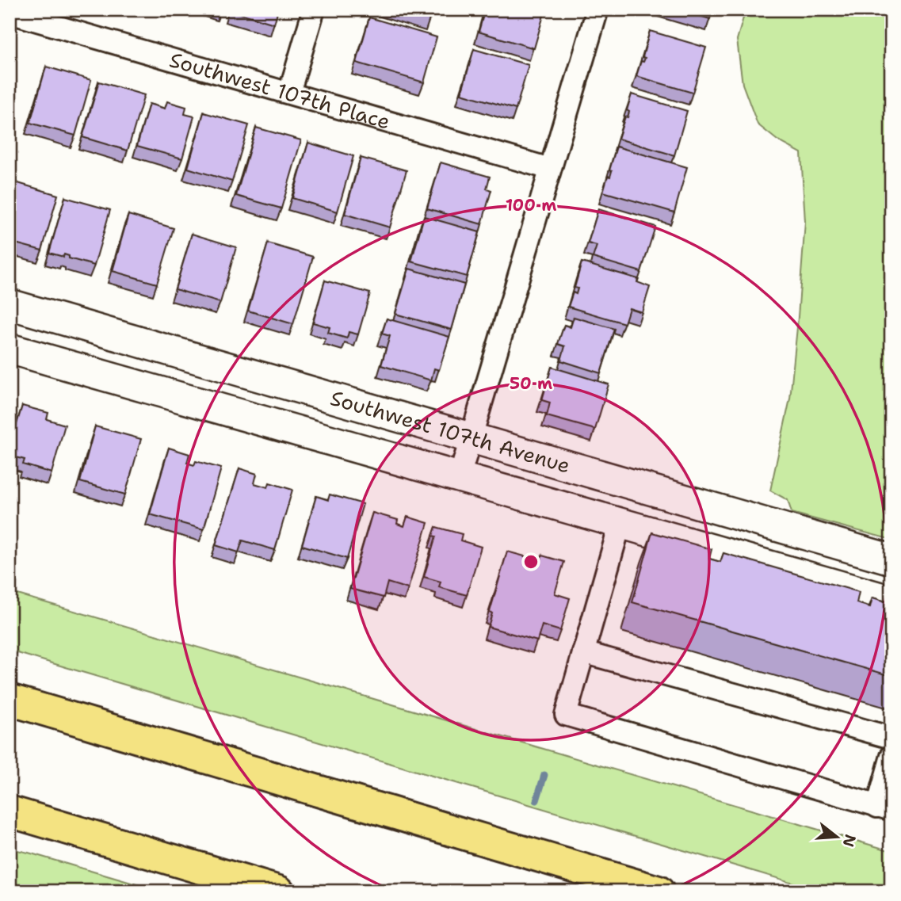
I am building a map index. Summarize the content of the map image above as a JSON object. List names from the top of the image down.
{
  "streets": {
    "street": ["Southwest 107th Place", "Southwest 107th Avenue"]
  },
  "north": "right",
  "rings": ["100 m", "50 m"]
}
